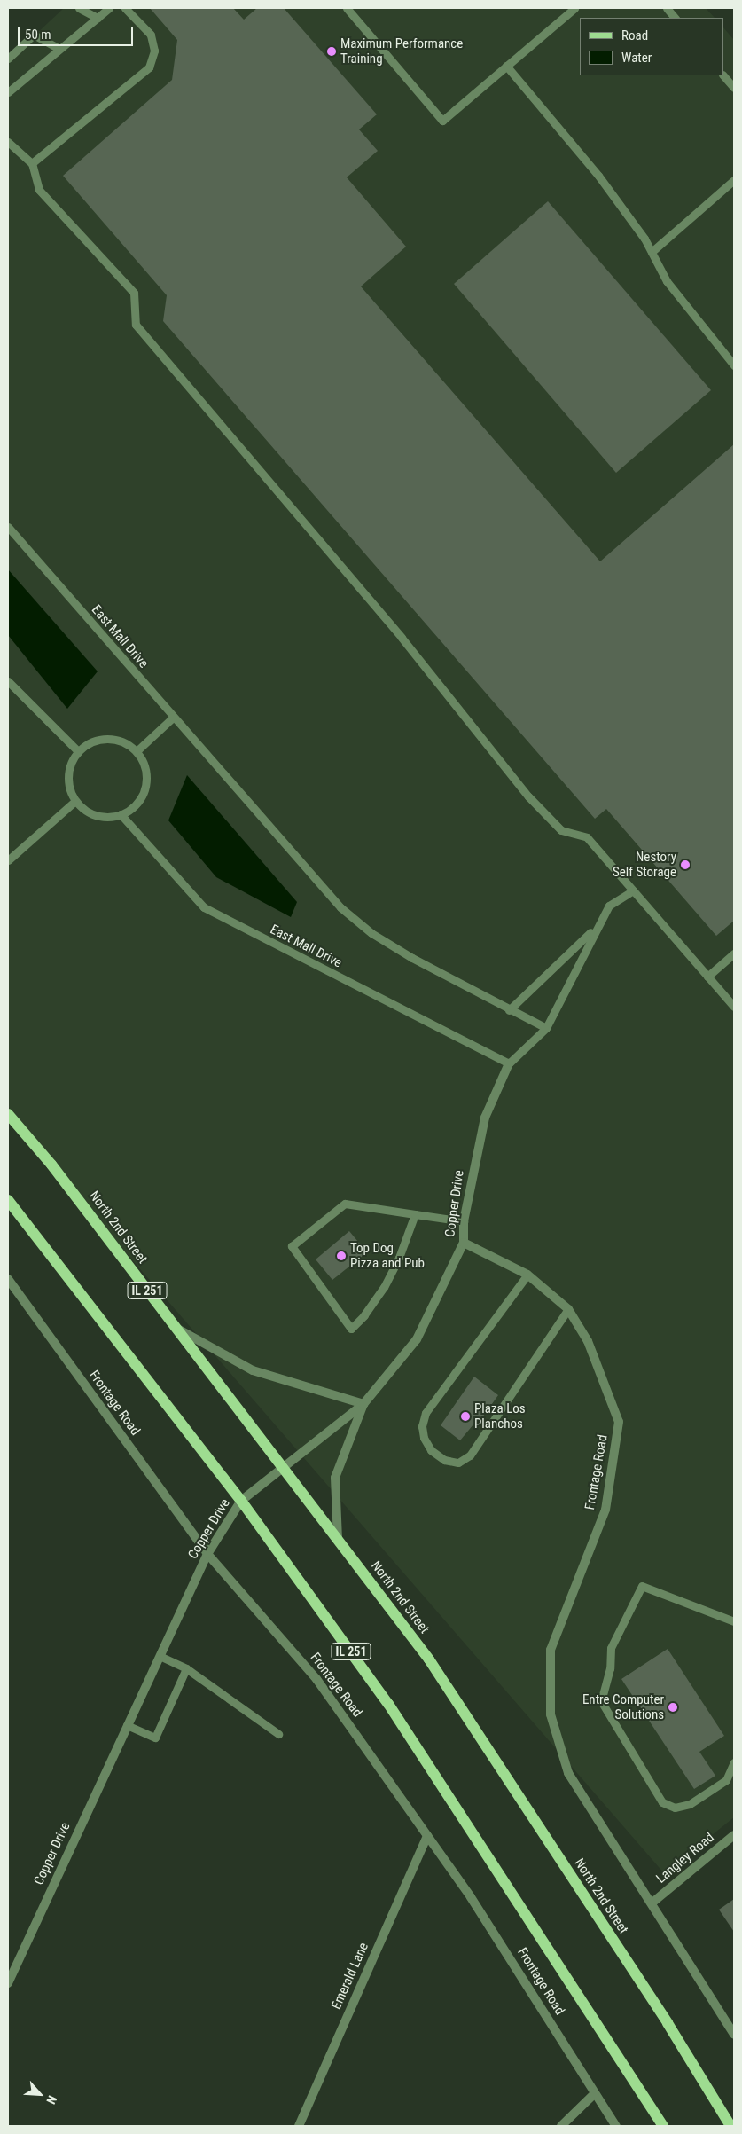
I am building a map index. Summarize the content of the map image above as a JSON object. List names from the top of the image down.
{
  "streets": {
    "main road": ["North 2nd Street", "IL 251"],
    "street": [
      "Copper Drive",
      "Frontage Road",
      "Langley Road",
      "Emerald Lane"
    ],
    "lane": ["East Mall Drive"]
  },
  "crossings": [
    ["East Mall Drive", "Copper Drive"],
    ["Copper Drive", "North 2nd Street"],
    ["Copper Drive", "IL 251"],
    ["Copper Drive", "Frontage Road"],
    ["Frontage Road", "Langley Road"],
    ["Frontage Road", "Emerald Lane"]
  ],
  "places": [
    "Maximum Performance Training",
    "Nestory Self Storage",
    "Top Dog Pizza and Pub",
    "Plaza Los Planchos",
    "Entre Computer Solutions"
  ],
  "legend": ["Road", "Water"],
  "scale_bar": "50 m",
  "north": "bottom right"
}
